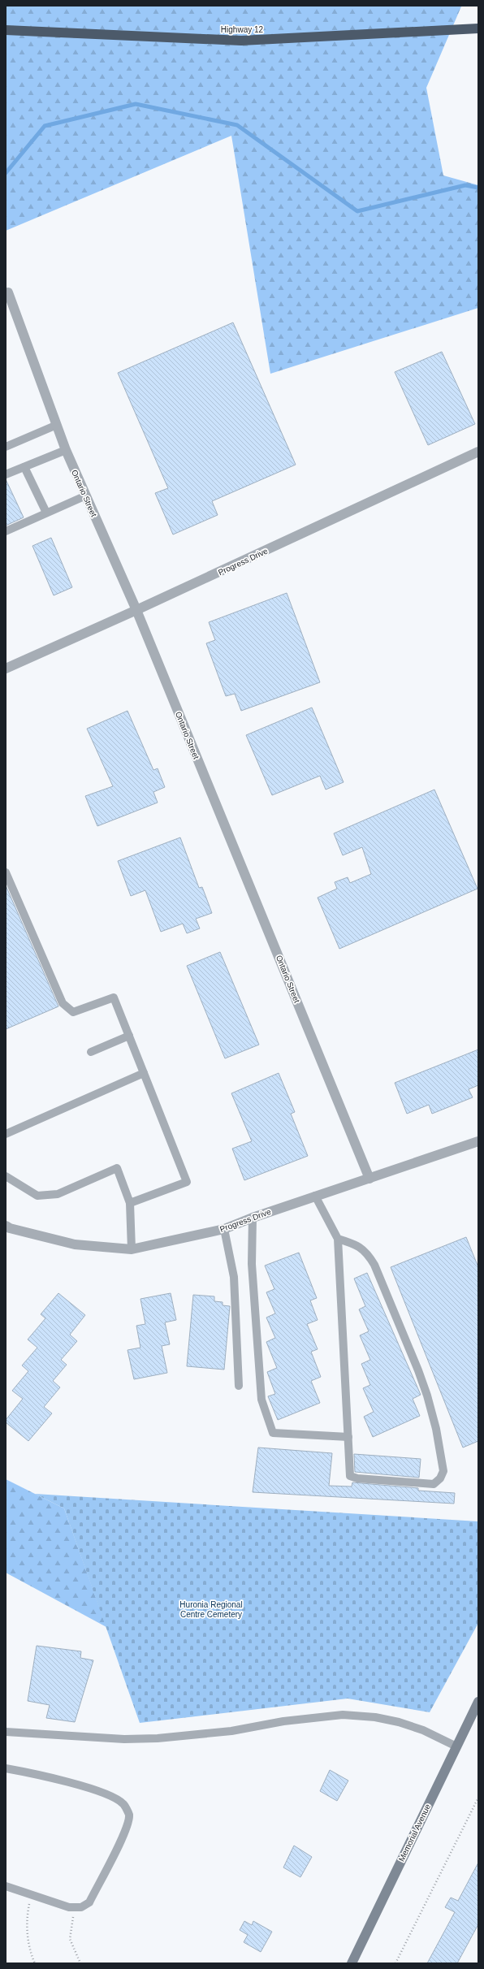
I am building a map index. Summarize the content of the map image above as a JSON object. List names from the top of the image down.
{
  "streets": {
    "highway": ["Highway 12"],
    "main road": ["Memorial Avenue"],
    "street": ["Ontario Street", "Progress Drive"]
  },
  "crossings": [
    ["Ontario Street", "Progress Drive"]
  ],
  "parks": ["Huronia Regional Centre Cemetery"]
}
